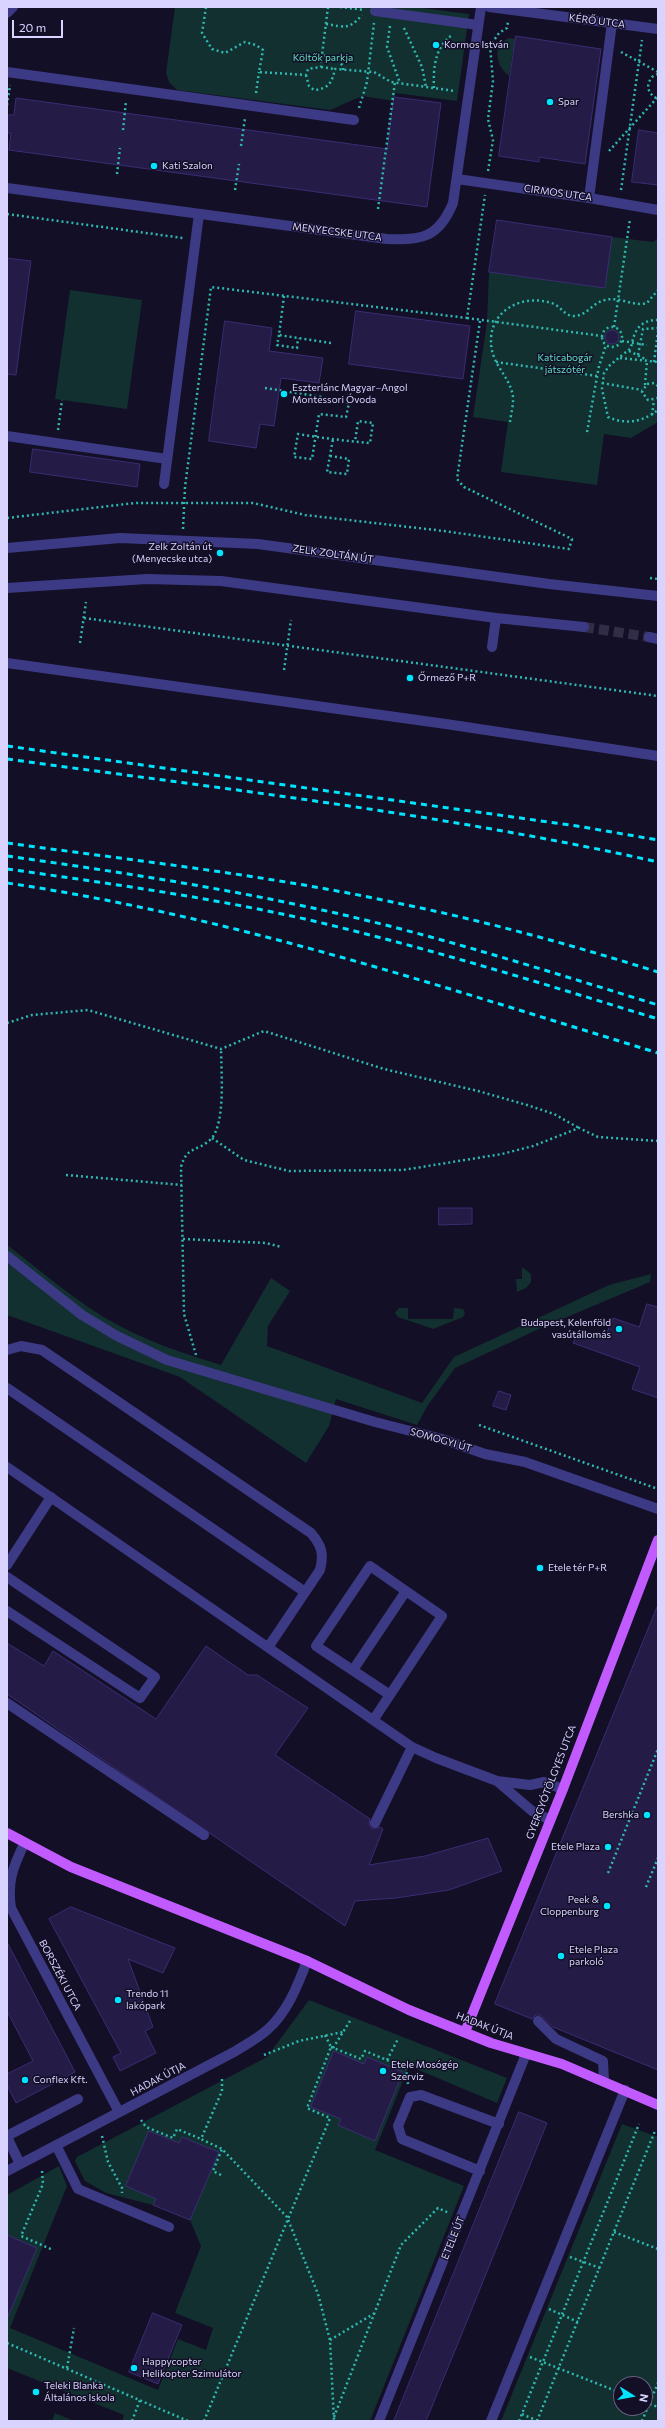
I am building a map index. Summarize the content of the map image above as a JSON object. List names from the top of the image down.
{
  "streets": {
    "main road": ["GYERGYÓTÖLGYES UTCA", "HADAK ÚTJA"],
    "street": [
      "KÉRŐ UTCA",
      "CIRMOS UTCA",
      "MENYECSKE UTCA",
      "ZELK ZOLTÁN ÚT",
      "SOMOGYI ÚT",
      "BORSZÉKI UTCA",
      "ETELE ÚT"
    ]
  },
  "crossings": [
    ["CIRMOS UTCA", "MENYECSKE UTCA"],
    ["GYERGYÓTÖLGYES UTCA", "HADAK ÚTJA"],
    ["BORSZÉKI UTCA", "HADAK ÚTJA"],
    ["HADAK ÚTJA", "ETELE ÚT"]
  ],
  "parks": ["Költők parkja", "Katicabogár játszótér"],
  "places": [
    "Kormos István",
    "Spar",
    "Kati Szalon",
    "Eszterlánc Magyar–Angol Montessori Óvoda",
    "Zelk Zoltán út (Menyecske utca)",
    "Őrmező P+R",
    "Budapest, Kelenföld vasútállomás",
    "Etele tér P+R",
    "Bershka",
    "Etele Plaza",
    "Peek & Cloppenburg",
    "Etele Plaza parkoló",
    "Trendo 11 lakópark",
    "Etele Mosógép Szerviz",
    "Conflex Kft.",
    "Happycopter Helikopter Szimulátor",
    "Teleki Blanka Általános Iskola"
  ],
  "scale_bar": "20 m",
  "north": "right"
}
